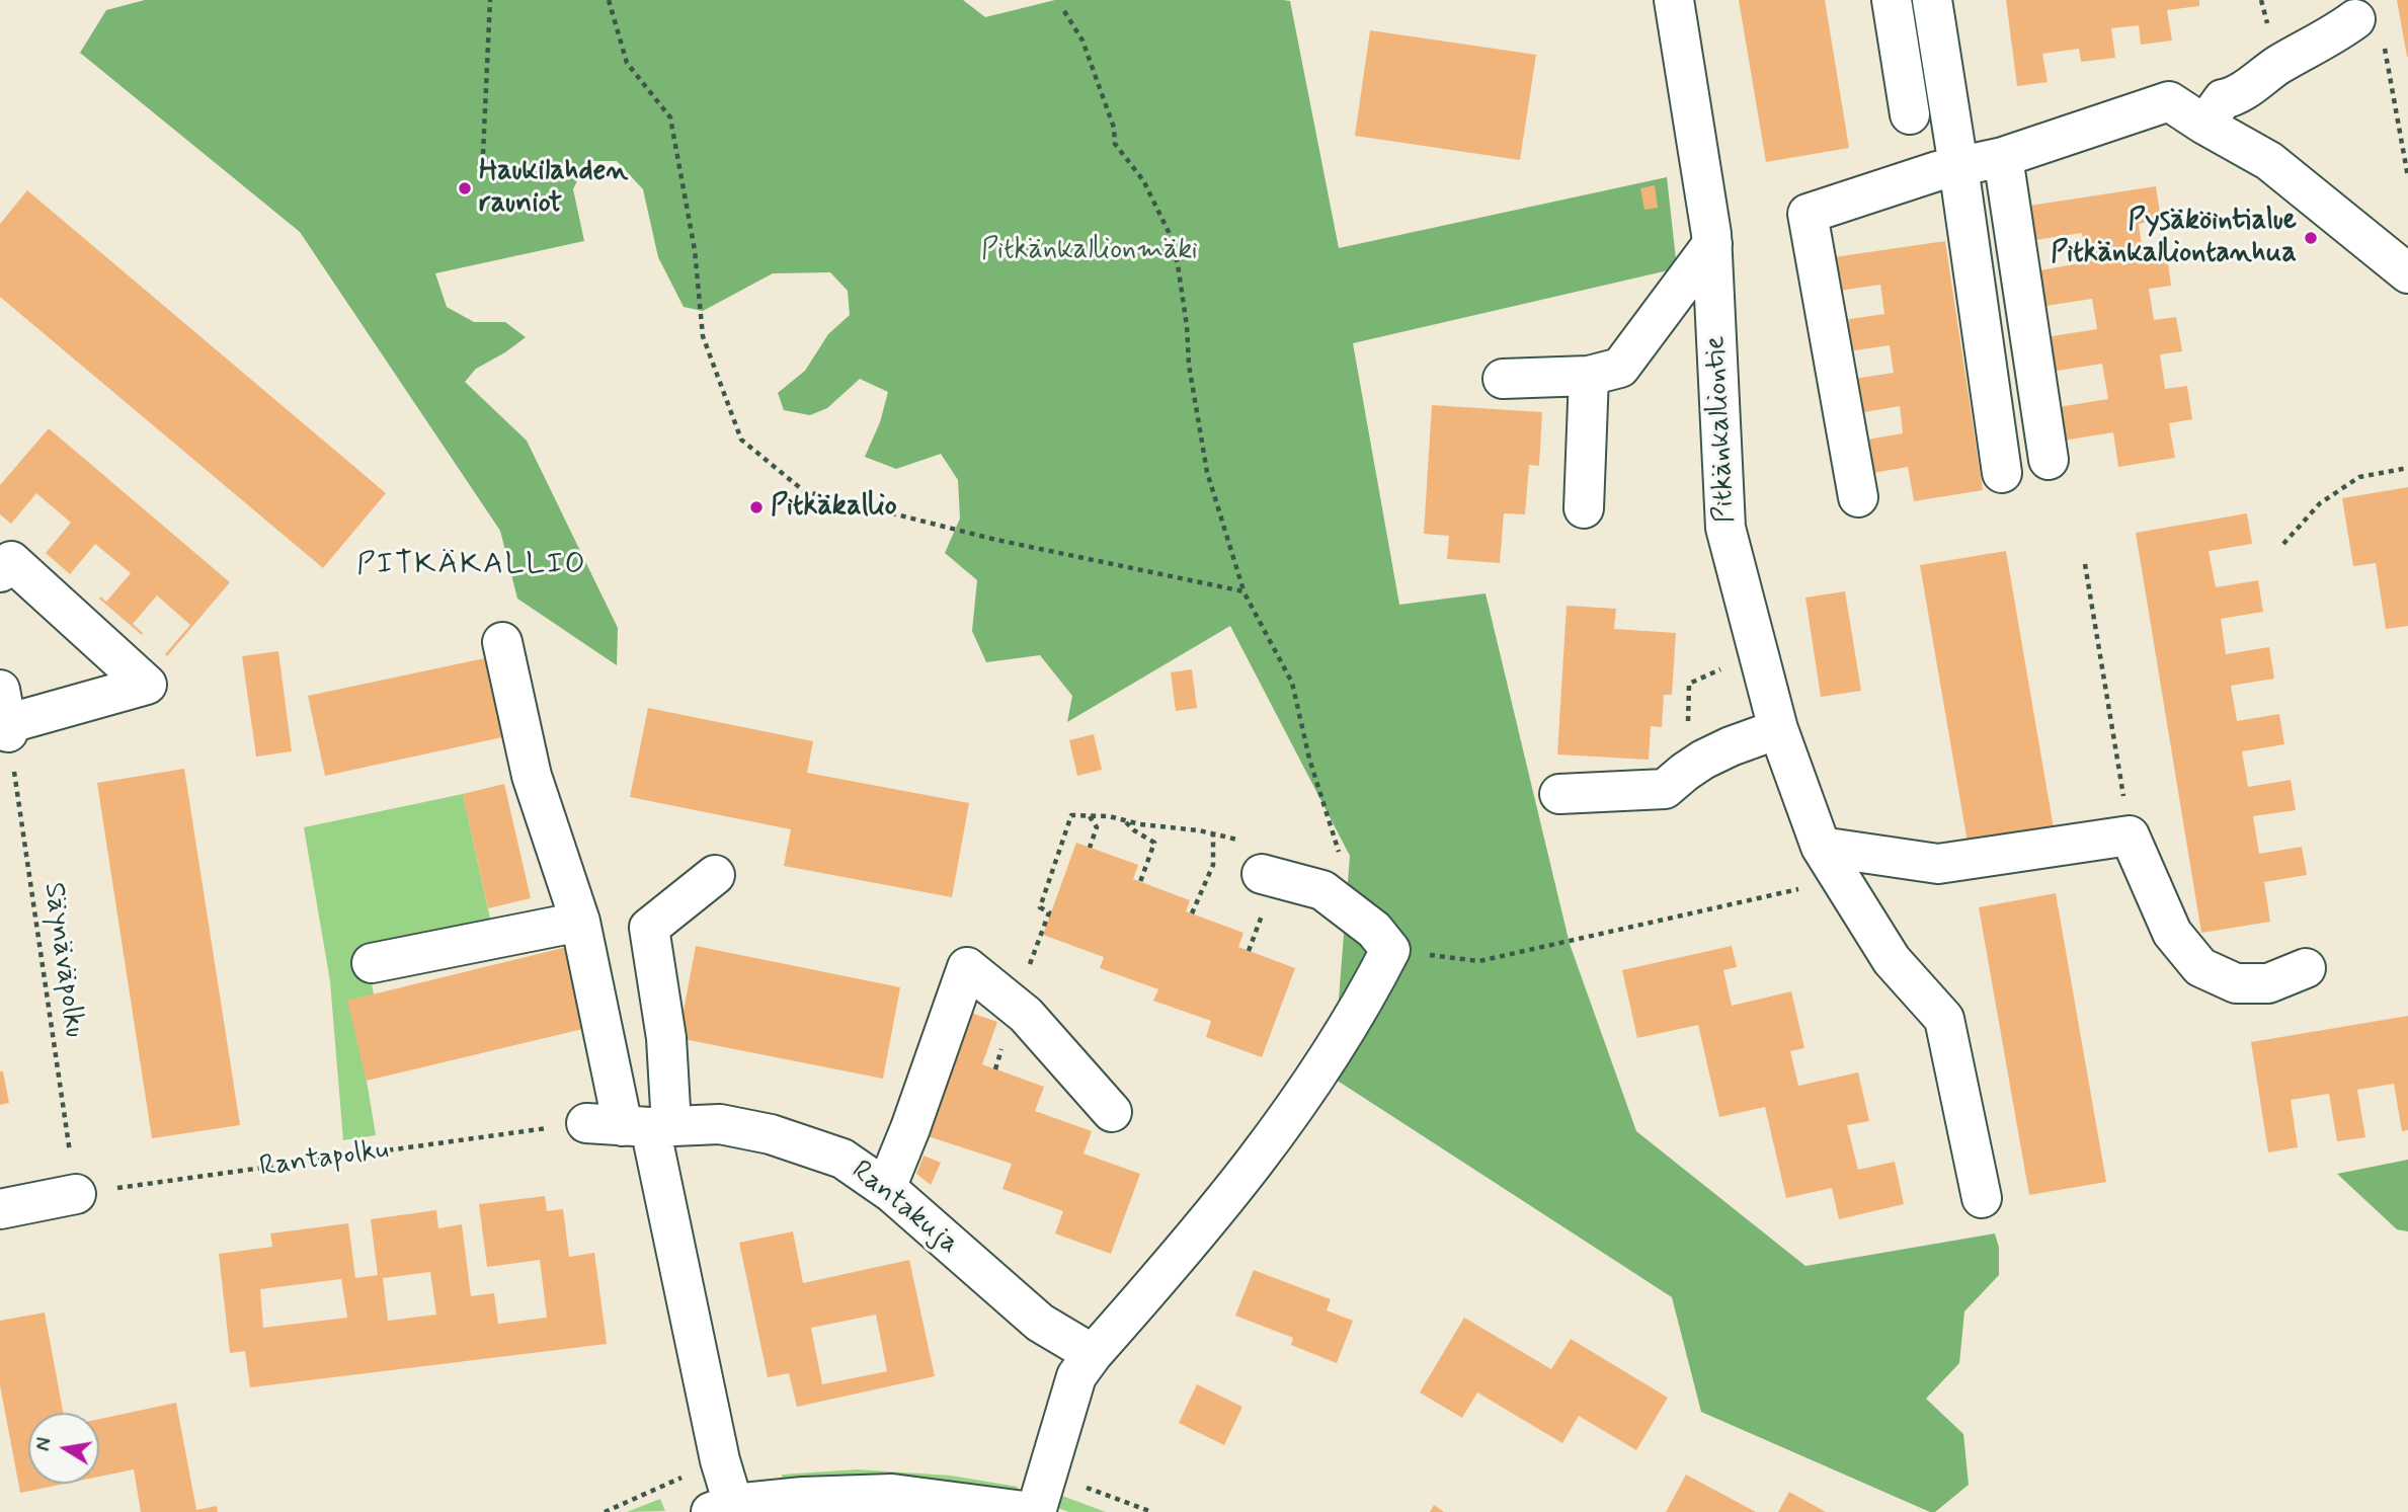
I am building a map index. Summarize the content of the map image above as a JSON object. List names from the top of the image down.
{
  "streets": {
    "street": ["Pitkänkalliontie", "Rantakuja"],
    "path": ["Säynäväpolku", "Rantapolku"]
  },
  "crossings": [
    ["Säynäväpolku", "Rantapolku"],
    ["Rantapolku", "Rantakuja"]
  ],
  "districts": ["PITKÄKALLIO"],
  "parks": ["Pitkänkallionmäki"],
  "places": ["Haukilahden rauniot", "Pysäköintialue Pitkänkalliontanhua", "Pitkäkallio"],
  "north": "left"
}
